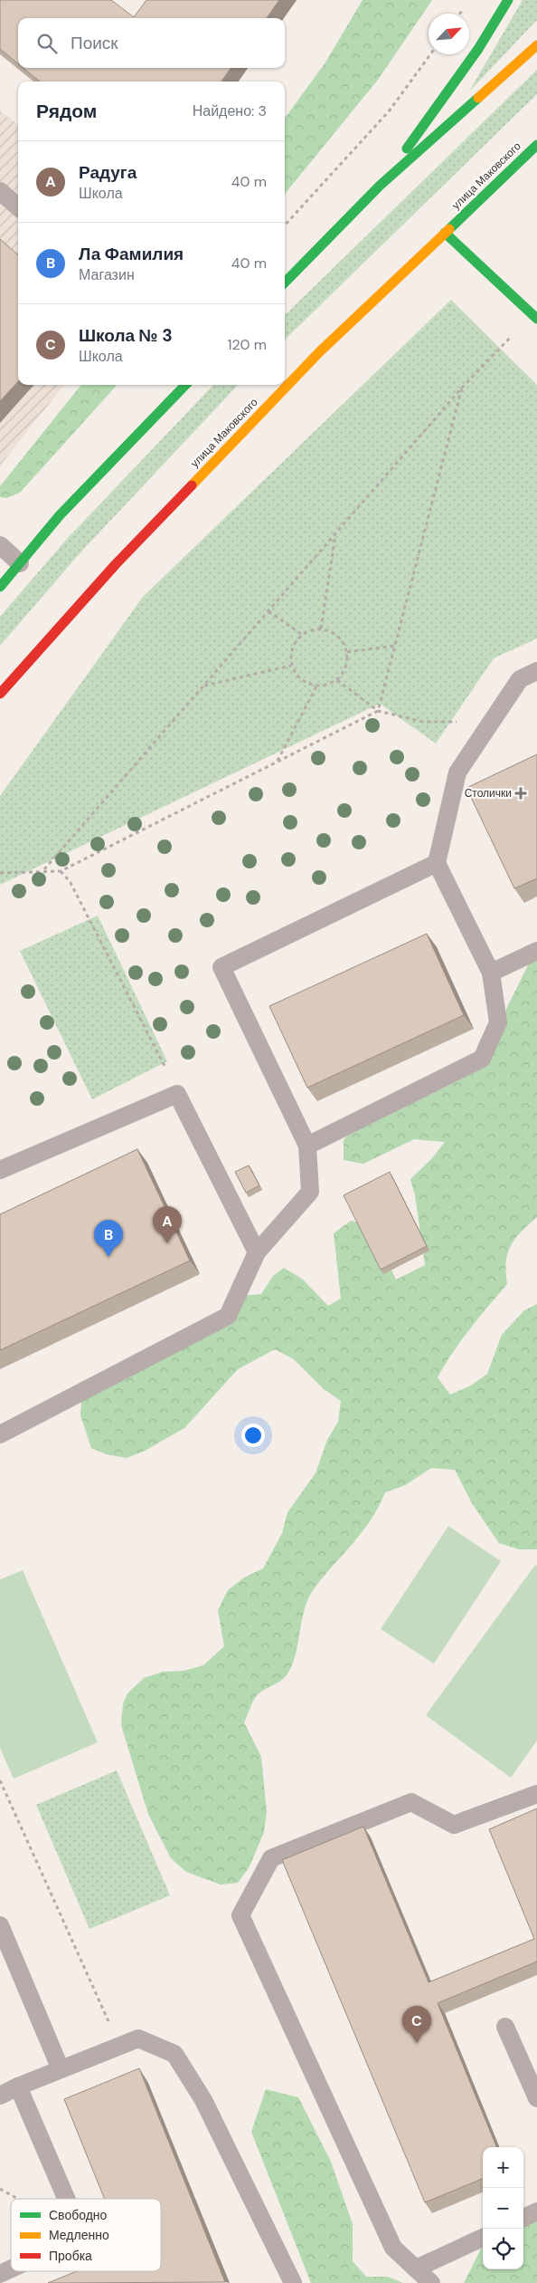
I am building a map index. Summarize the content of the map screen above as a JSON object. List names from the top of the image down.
{
  "streets": {
    "main road": ["улица Маковского"]
  },
  "places": {
    "health": ["Столички"]
  },
  "legend": ["Свободно", "Медленно", "Пробка"],
  "north": "top right",
  "page": {
    "search": "Поиск",
    "heading": ["Рядом", "Найдено: 3"],
    "list": [
      {
        "mark": "A",
        "name": "Радуга",
        "note": "Школа",
        "value": "40 m"
      },
      {
        "mark": "B",
        "name": "Ла Фамилия",
        "note": "Магазин",
        "value": "40 m"
      },
      {
        "mark": "C",
        "name": "Школа № 3",
        "note": "Школа",
        "value": "120 m"
      }
    ],
    "pins": ["A", "B", "C"],
    "map_buttons": ["+", "−"]
  }
}
